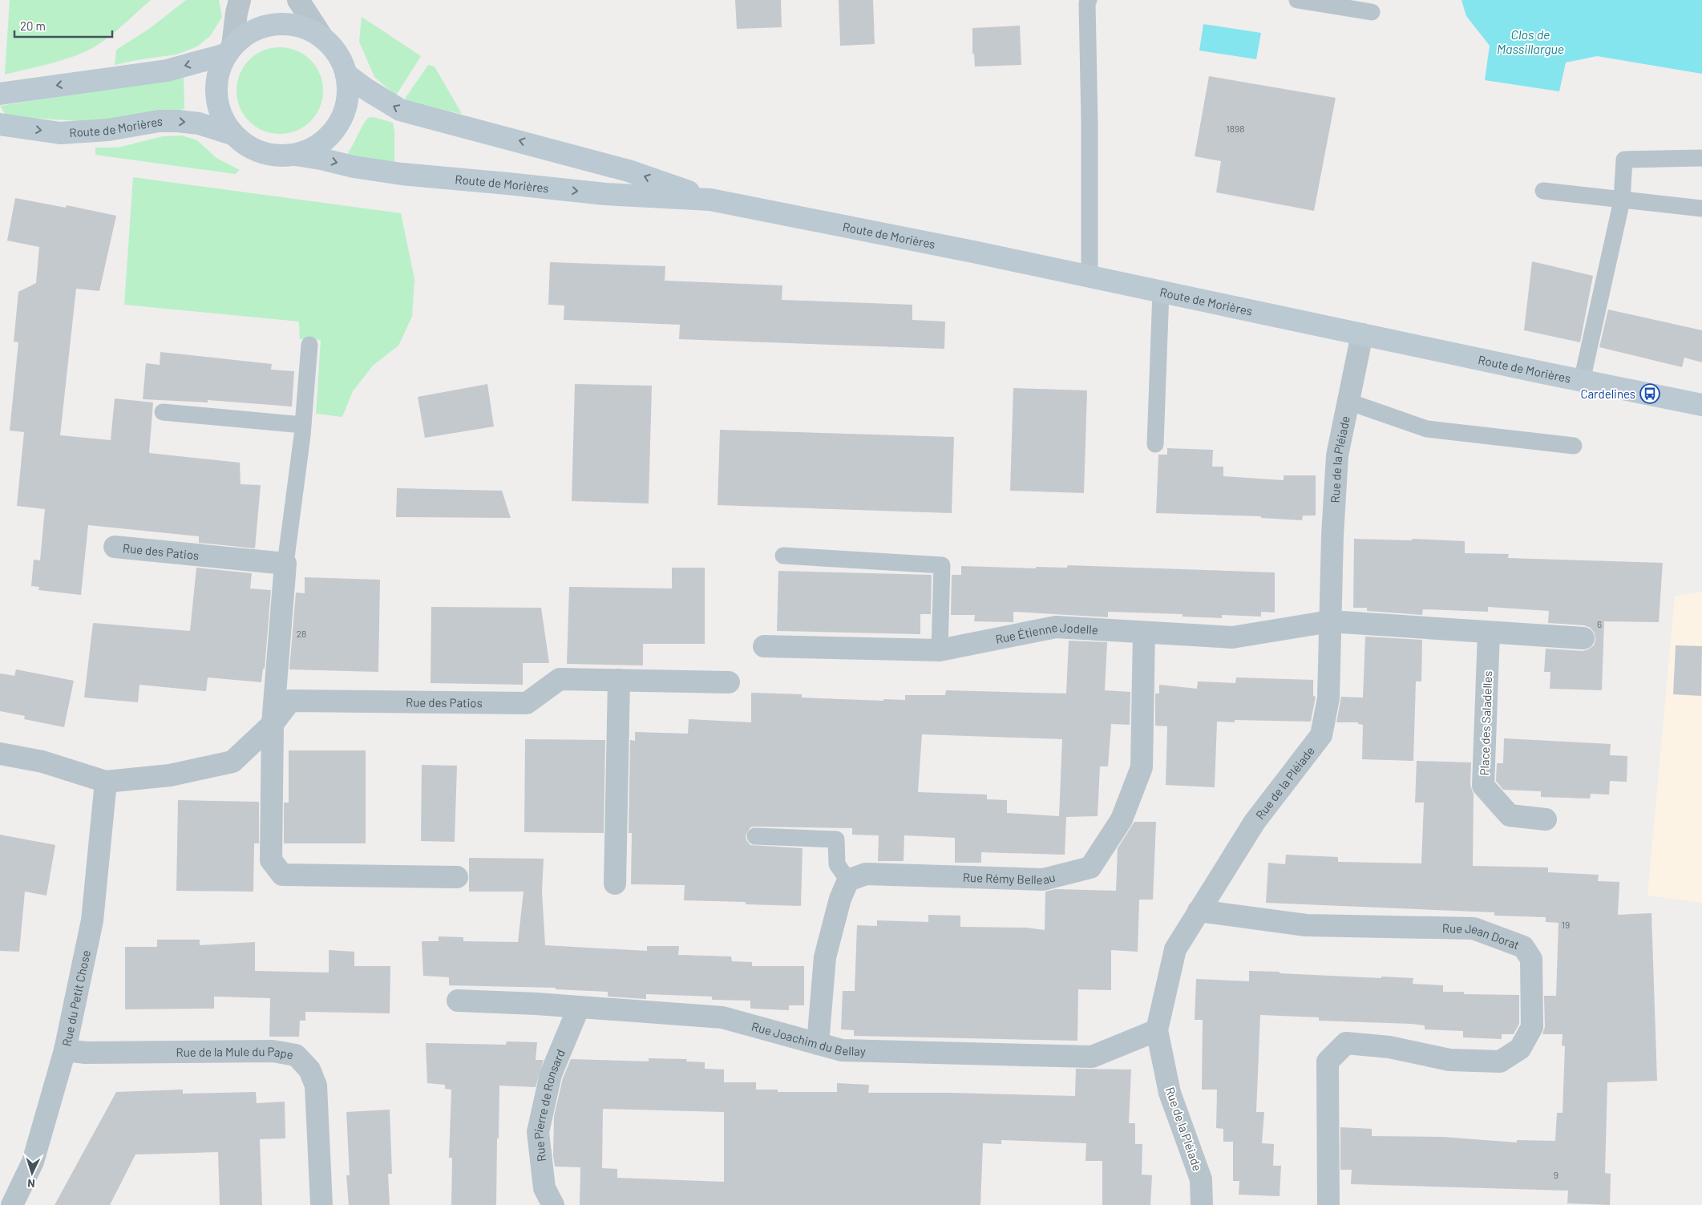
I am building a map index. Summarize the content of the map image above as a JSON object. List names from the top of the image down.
{
  "streets": {
    "main road": ["Route de Morières"],
    "street": [
      "Rue de la Pléiade",
      "Rue des Patios",
      "Rue Étienne Jodelle",
      "Place des Saladelles",
      "Rue Rémy Belleau",
      "Rue Jean Dorat",
      "Rue du Petit Chose",
      "Rue Joachim du Bellay",
      "Rue de la Mule du Pape",
      "Rue Pierre de Ronsard"
    ]
  },
  "crossings": [
    ["Route de Morières", "Rue de la Pléiade"],
    ["Rue de la Pléiade", "Rue Étienne Jodelle"],
    ["Rue de la Pléiade", "Rue Jean Dorat"],
    ["Rue de la Pléiade", "Rue Joachim du Bellay"],
    ["Rue des Patios", "Rue du Petit Chose"],
    ["Rue Étienne Jodelle", "Rue Rémy Belleau"],
    ["Rue du Petit Chose", "Rue de la Mule du Pape"],
    ["Rue Joachim du Bellay", "Rue Pierre de Ronsard"]
  ],
  "water": ["Clos de Massillargue"],
  "places": {
    "bus stop": ["Cardelines"]
  },
  "house_numbers": [
    "1898",
    "6",
    "28",
    "19",
    "9"
  ],
  "scale_bar": "20 m",
  "north": "bottom"
}
